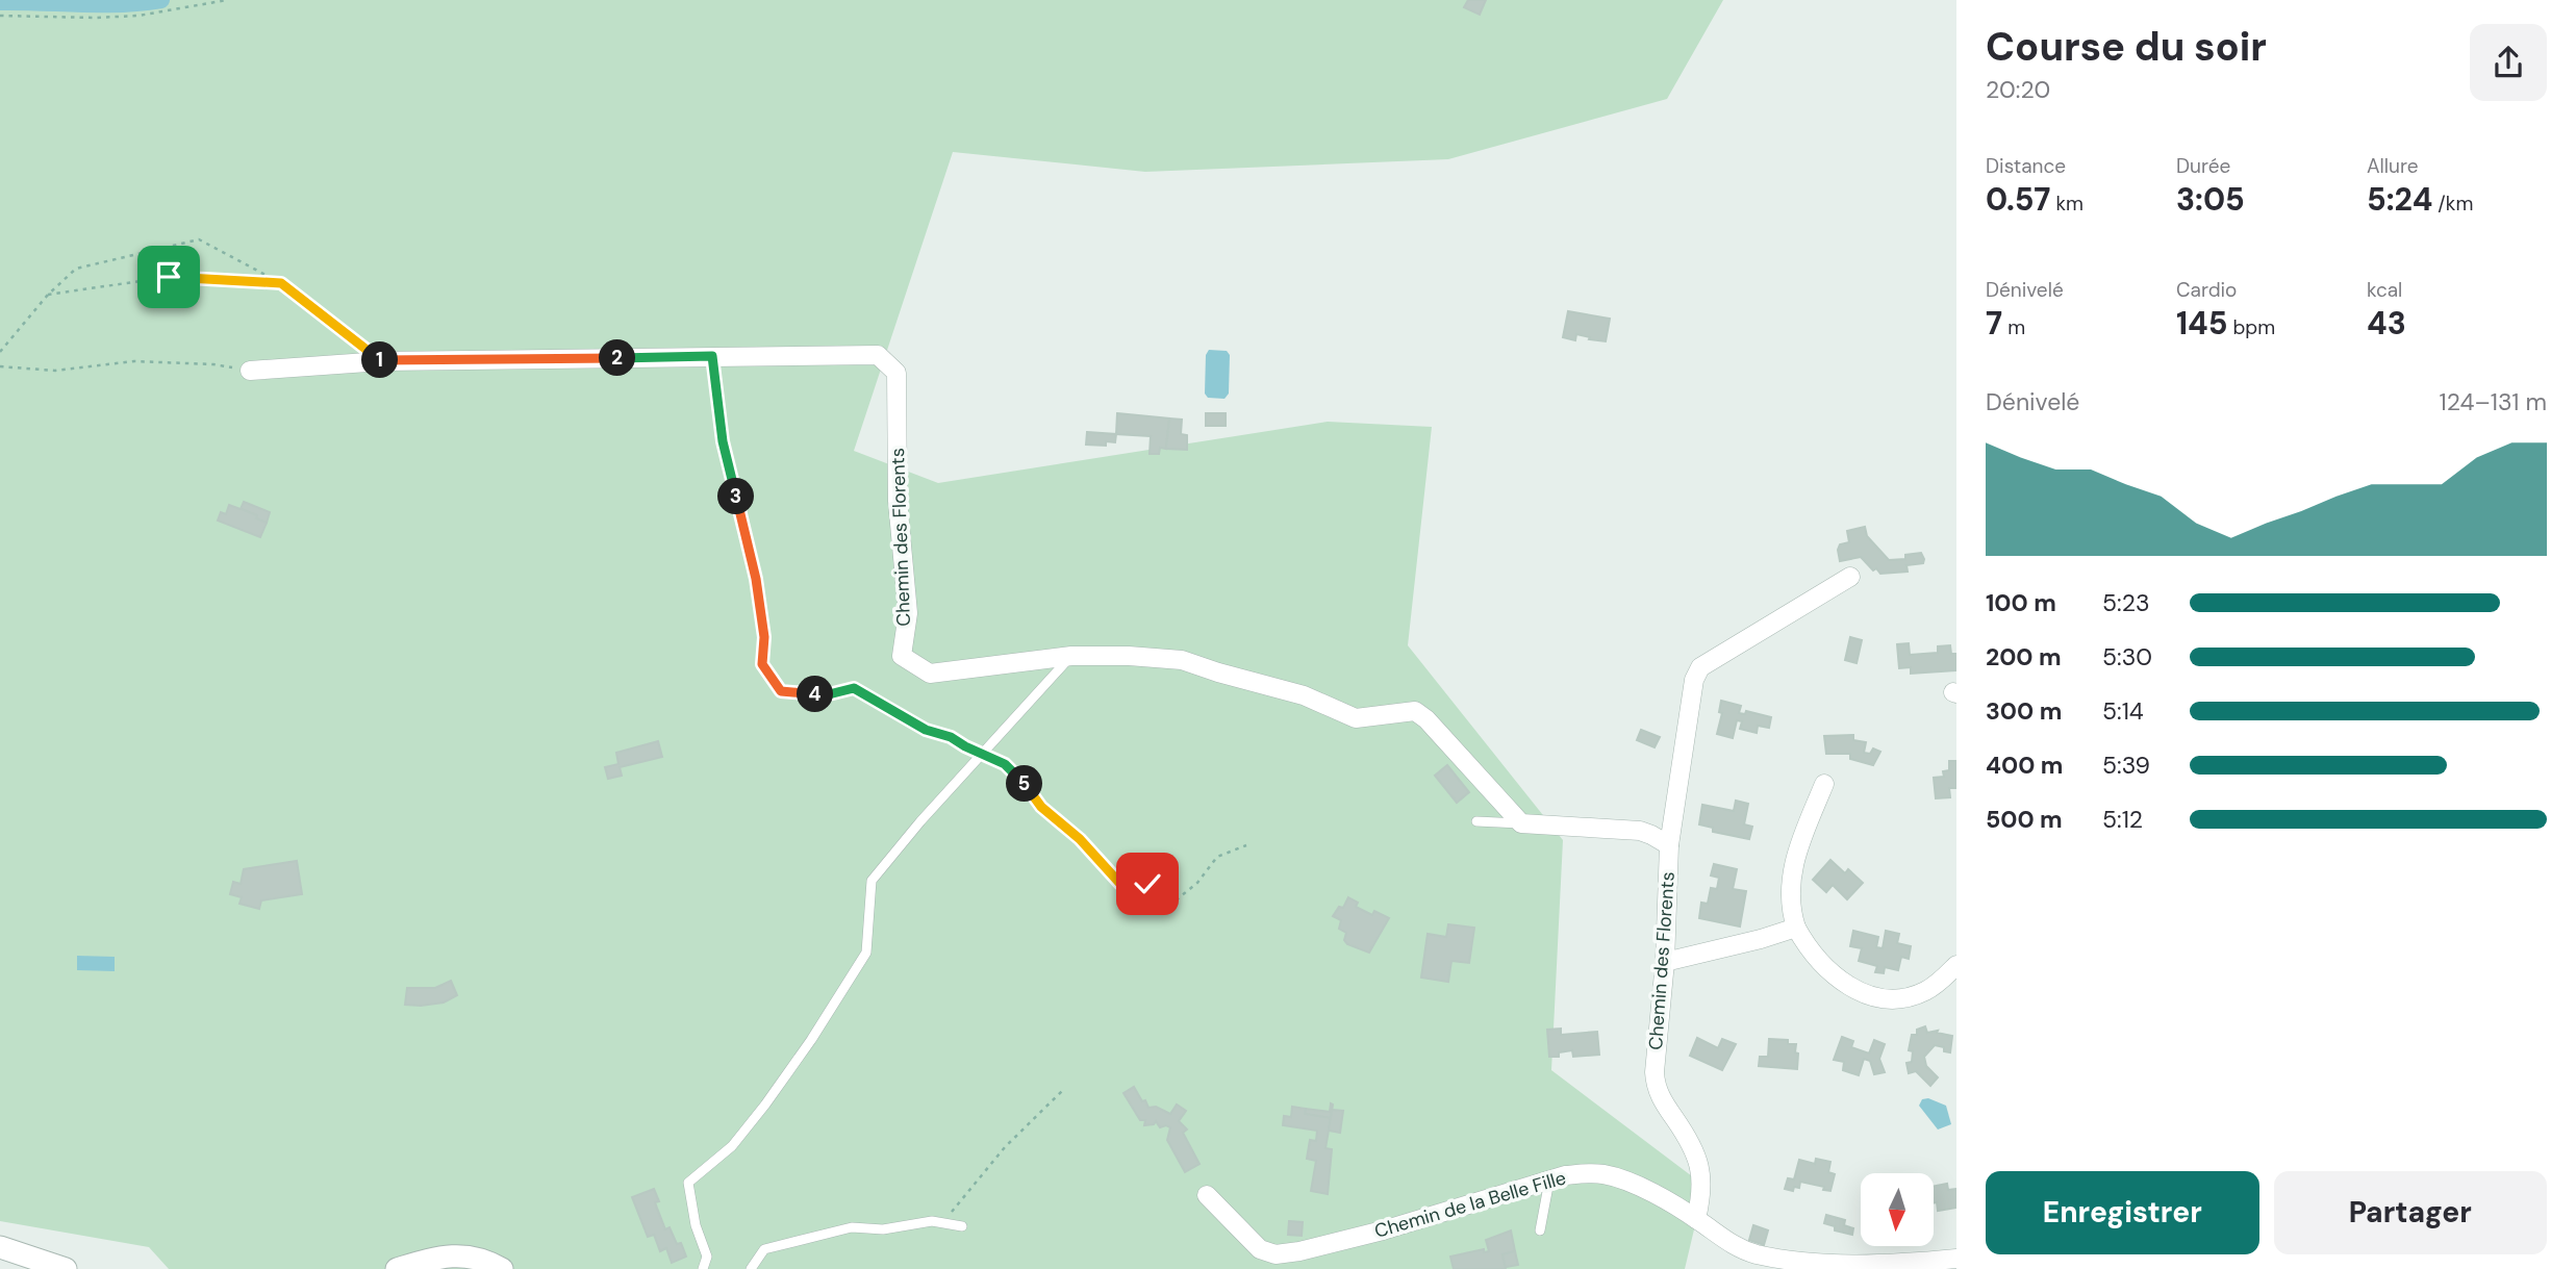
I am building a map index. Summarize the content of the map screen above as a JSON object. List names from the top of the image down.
{
  "streets": {
    "street": ["Chemin des Florents", "Chemin de la Belle Fille"]
  },
  "crossings": [
    ["Chemin des Florents", "Chemin de la Belle Fille"]
  ],
  "north": "bottom",
  "page": {
    "heading": ["Course du soir", "20:20"],
    "stats": [
      ["Distance", "0.57 km"],
      ["Durée", "3:05"],
      ["Allure", "5:24 /km"],
      ["Dénivelé", "7 m"],
      ["Cardio", "145 bpm"],
      ["kcal", "43"]
    ],
    "pins": [
      "2",
      "1",
      "3",
      "4",
      "5"
    ],
    "chart": ["Dénivelé", "124–131 m"],
    "list": [
      {
        "name": "100 m",
        "note": "5:23"
      },
      {
        "name": "200 m",
        "note": "5:30"
      },
      {
        "name": "300 m",
        "note": "5:14"
      },
      {
        "name": "400 m",
        "note": "5:39"
      },
      {
        "name": "500 m",
        "note": "5:12"
      }
    ],
    "buttons": ["Enregistrer", "Partager"]
  }
}
